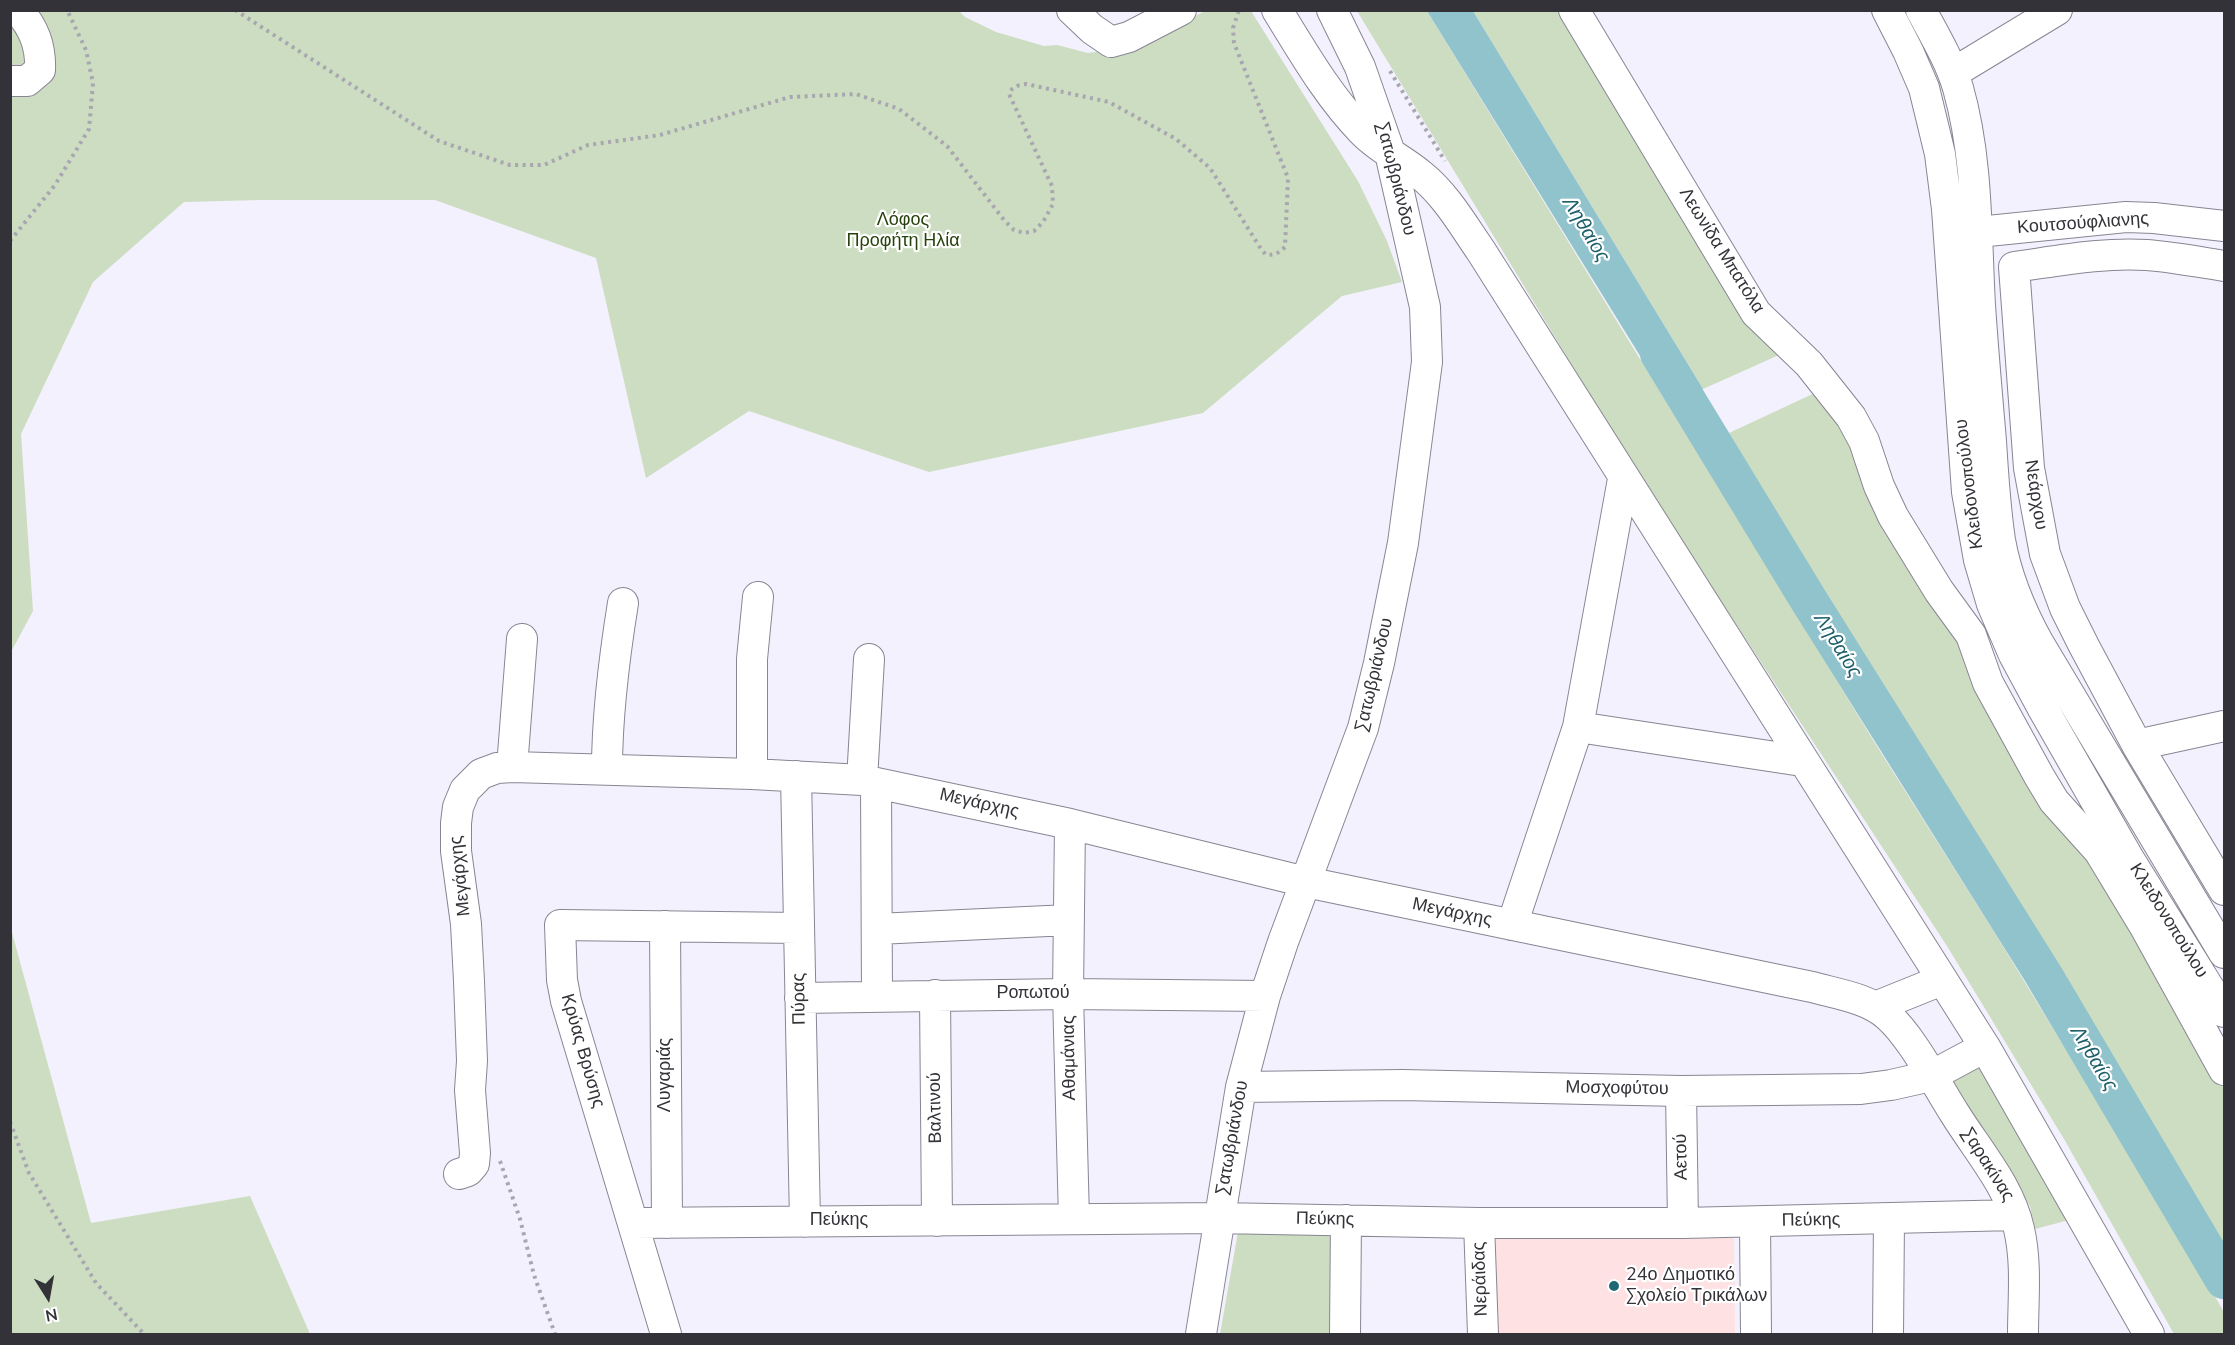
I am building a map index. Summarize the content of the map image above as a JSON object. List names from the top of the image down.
{
  "streets": {
    "street": [
      "Σατωβριάνδου",
      "Κουτσούφλιανης",
      "Λεωνίδα Μπατόλα",
      "Κλειδονοπούλου",
      "Νεάρχου",
      "Μεγάρχης",
      "Ροπωτού",
      "Πύρας",
      "Κρύας Βρύσης",
      "Αθαμάνιας",
      "Λυγαριάς",
      "Μοσχοφύτου",
      "Βαλτινού",
      "Αετού",
      "Σαρακίνας",
      "Πεύκης",
      "Νεράιδας"
    ]
  },
  "crossings": [
    ["Σατωβριάνδου", "Μεγάρχης"],
    ["Σατωβριάνδου", "Ροπωτού"],
    ["Σατωβριάνδου", "Μοσχοφύτου"],
    ["Σατωβριάνδου", "Πεύκης"],
    ["Κουτσούφλιανης", "Κλειδονοπούλου"],
    ["Λεωνίδα Μπατόλα", "Κλειδονοπούλου"],
    ["Μεγάρχης", "Πύρας"],
    ["Μεγάρχης", "Αθαμάνιας"],
    ["Μεγάρχης", "Μοσχοφύτου"],
    ["Μεγάρχης", "Σαρακίνας"],
    ["Ροπωτού", "Πύρας"],
    ["Ροπωτού", "Αθαμάνιας"],
    ["Ροπωτού", "Βαλτινού"],
    ["Πύρας", "Κρύας Βρύσης"],
    ["Πύρας", "Πεύκης"],
    ["Κρύας Βρύσης", "Λυγαριάς"],
    ["Κρύας Βρύσης", "Πεύκης"],
    ["Αθαμάνιας", "Πεύκης"],
    ["Λυγαριάς", "Πεύκης"],
    ["Μοσχοφύτου", "Αετού"],
    ["Μοσχοφύτου", "Σαρακίνας"],
    ["Βαλτινού", "Πεύκης"],
    ["Αετού", "Πεύκης"],
    ["Σαρακίνας", "Πεύκης"],
    ["Πεύκης", "Νεράιδας"]
  ],
  "water": ["Ληθαίος"],
  "parks": ["Λόφος Προφήτη Ηλία"],
  "places": ["24ο Δημοτικό Σχολείο Τρικάλων"],
  "north": "bottom"
}
